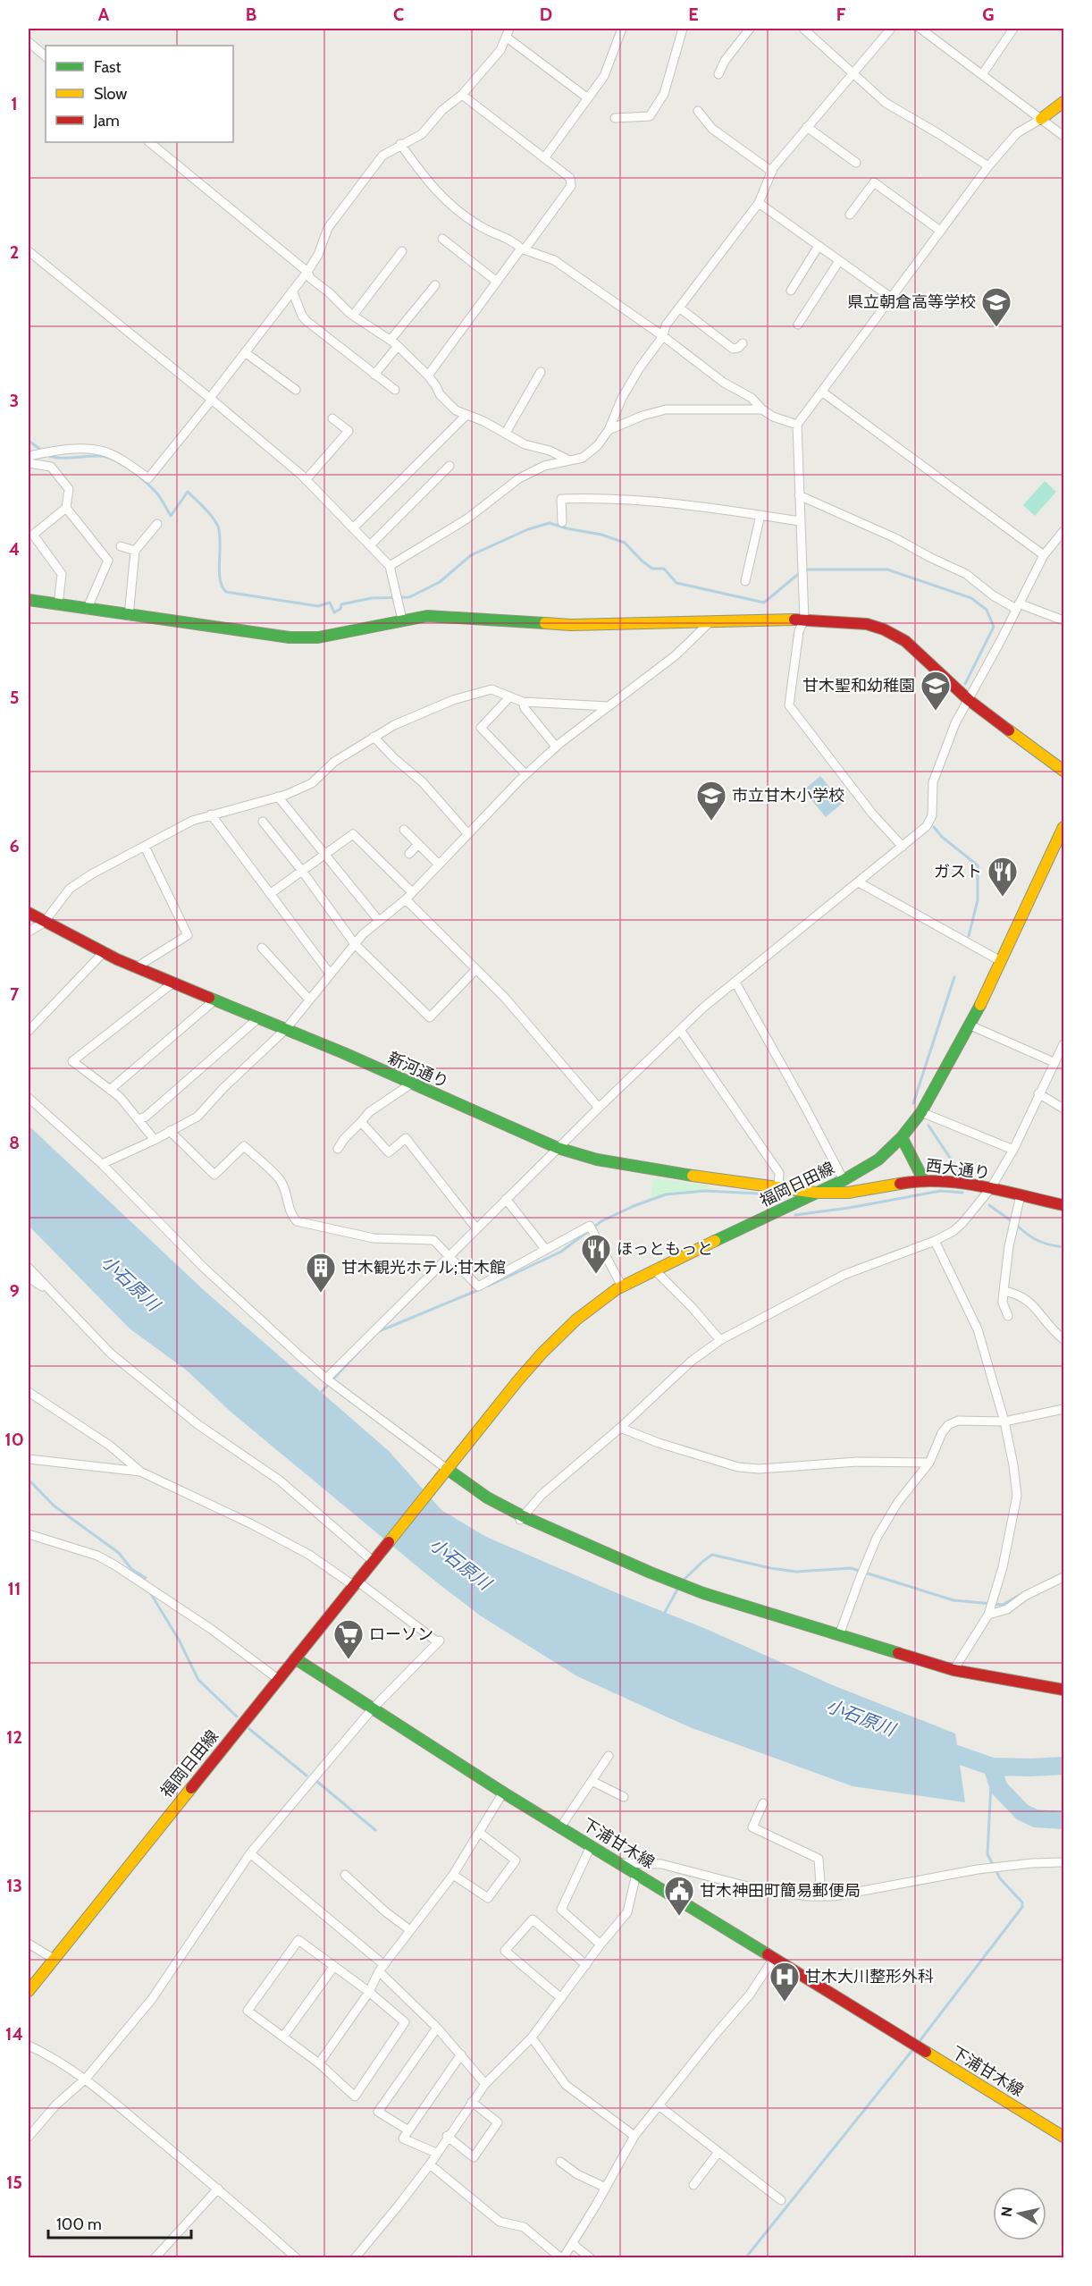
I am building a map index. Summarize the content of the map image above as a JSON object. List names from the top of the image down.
{
  "streets": {
    "main road": [
      "新河通り",
      "西大通り",
      "福岡日田線",
      "下浦甘木線"
    ]
  },
  "crossings": [
    ["新河通り", "西大通り"],
    ["新河通り", "福岡日田線"],
    ["西大通り", "福岡日田線"],
    ["福岡日田線", "下浦甘木線"]
  ],
  "water": ["小石原川"],
  "places": {
    "school or university": ["県立朝倉高等学校", "甘木聖和幼稚園", "市立甘木小学校"],
    "restaurant": ["ガスト", "ほっともっと"],
    "building": ["甘木観光ホテル;甘木館"],
    "supermarket": ["ローソン"],
    "public building": ["甘木神田町簡易郵便局"],
    "hospital": ["甘木大川整形外科"]
  },
  "legend": ["Fast", "Slow", "Jam"],
  "scale_bar": "100 m",
  "north": "left",
  "grid": {
    "columns": [
      "A",
      "B",
      "C",
      "D",
      "E",
      "F",
      "G"
    ],
    "rows": [
      "1",
      "2",
      "3",
      "4",
      "5",
      "6",
      "7",
      "8",
      "9",
      "10",
      "11",
      "12",
      "13",
      "14",
      "15"
    ]
  }
}
